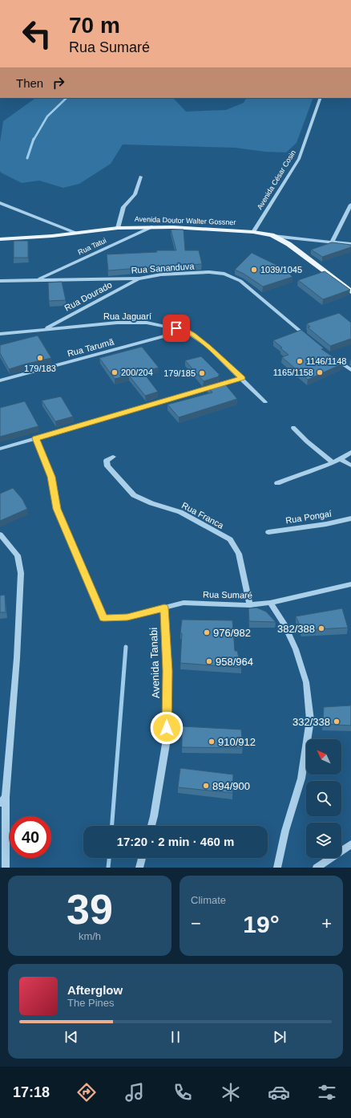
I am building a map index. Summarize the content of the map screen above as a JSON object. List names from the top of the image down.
{
  "streets": {
    "main road": ["Avenida Doutor Walter Gossner"],
    "street": [
      "Avenida César Cosin",
      "Rua Tatui",
      "Rua Sananduva",
      "Rua Dourado",
      "Rua Jaguarí",
      "Rua Tarumã",
      "Rua Franca",
      "Rua Pongaí",
      "Rua Sumaré",
      "Avenida Tanabi"
    ]
  },
  "crossings": [
    ["Avenida César Cosin", "Avenida Doutor Walter Gossner"],
    ["Avenida Doutor Walter Gossner", "Rua Tatui"],
    ["Rua Tatui", "Rua Sananduva"],
    ["Rua Sananduva", "Rua Dourado"],
    ["Rua Dourado", "Rua Jaguarí"],
    ["Rua Jaguarí", "Rua Tarumã"],
    ["Rua Franca", "Rua Sumaré"],
    ["Rua Sumaré", "Avenida Tanabi"]
  ],
  "places": [
    "1039/1045",
    "179/183",
    "1146/1148",
    "200/204",
    "1165/1158",
    "179/185",
    "382/388",
    "976/982",
    "958/964",
    "332/338",
    "910/912",
    "894/900"
  ],
  "north": "top left",
  "page": {
    "turn": ["70 m", "Rua Sumaré"],
    "then": "Then",
    "limit": "40",
    "trip": "17:20 · 2 min · 460 m",
    "tile": [
      ["39", "km/h"],
      "Climate"
    ],
    "heat": ["−", "19°", "+"],
    "song": ["Afterglow", "The Pines"],
    "tabs": "17:18"
  }
}
